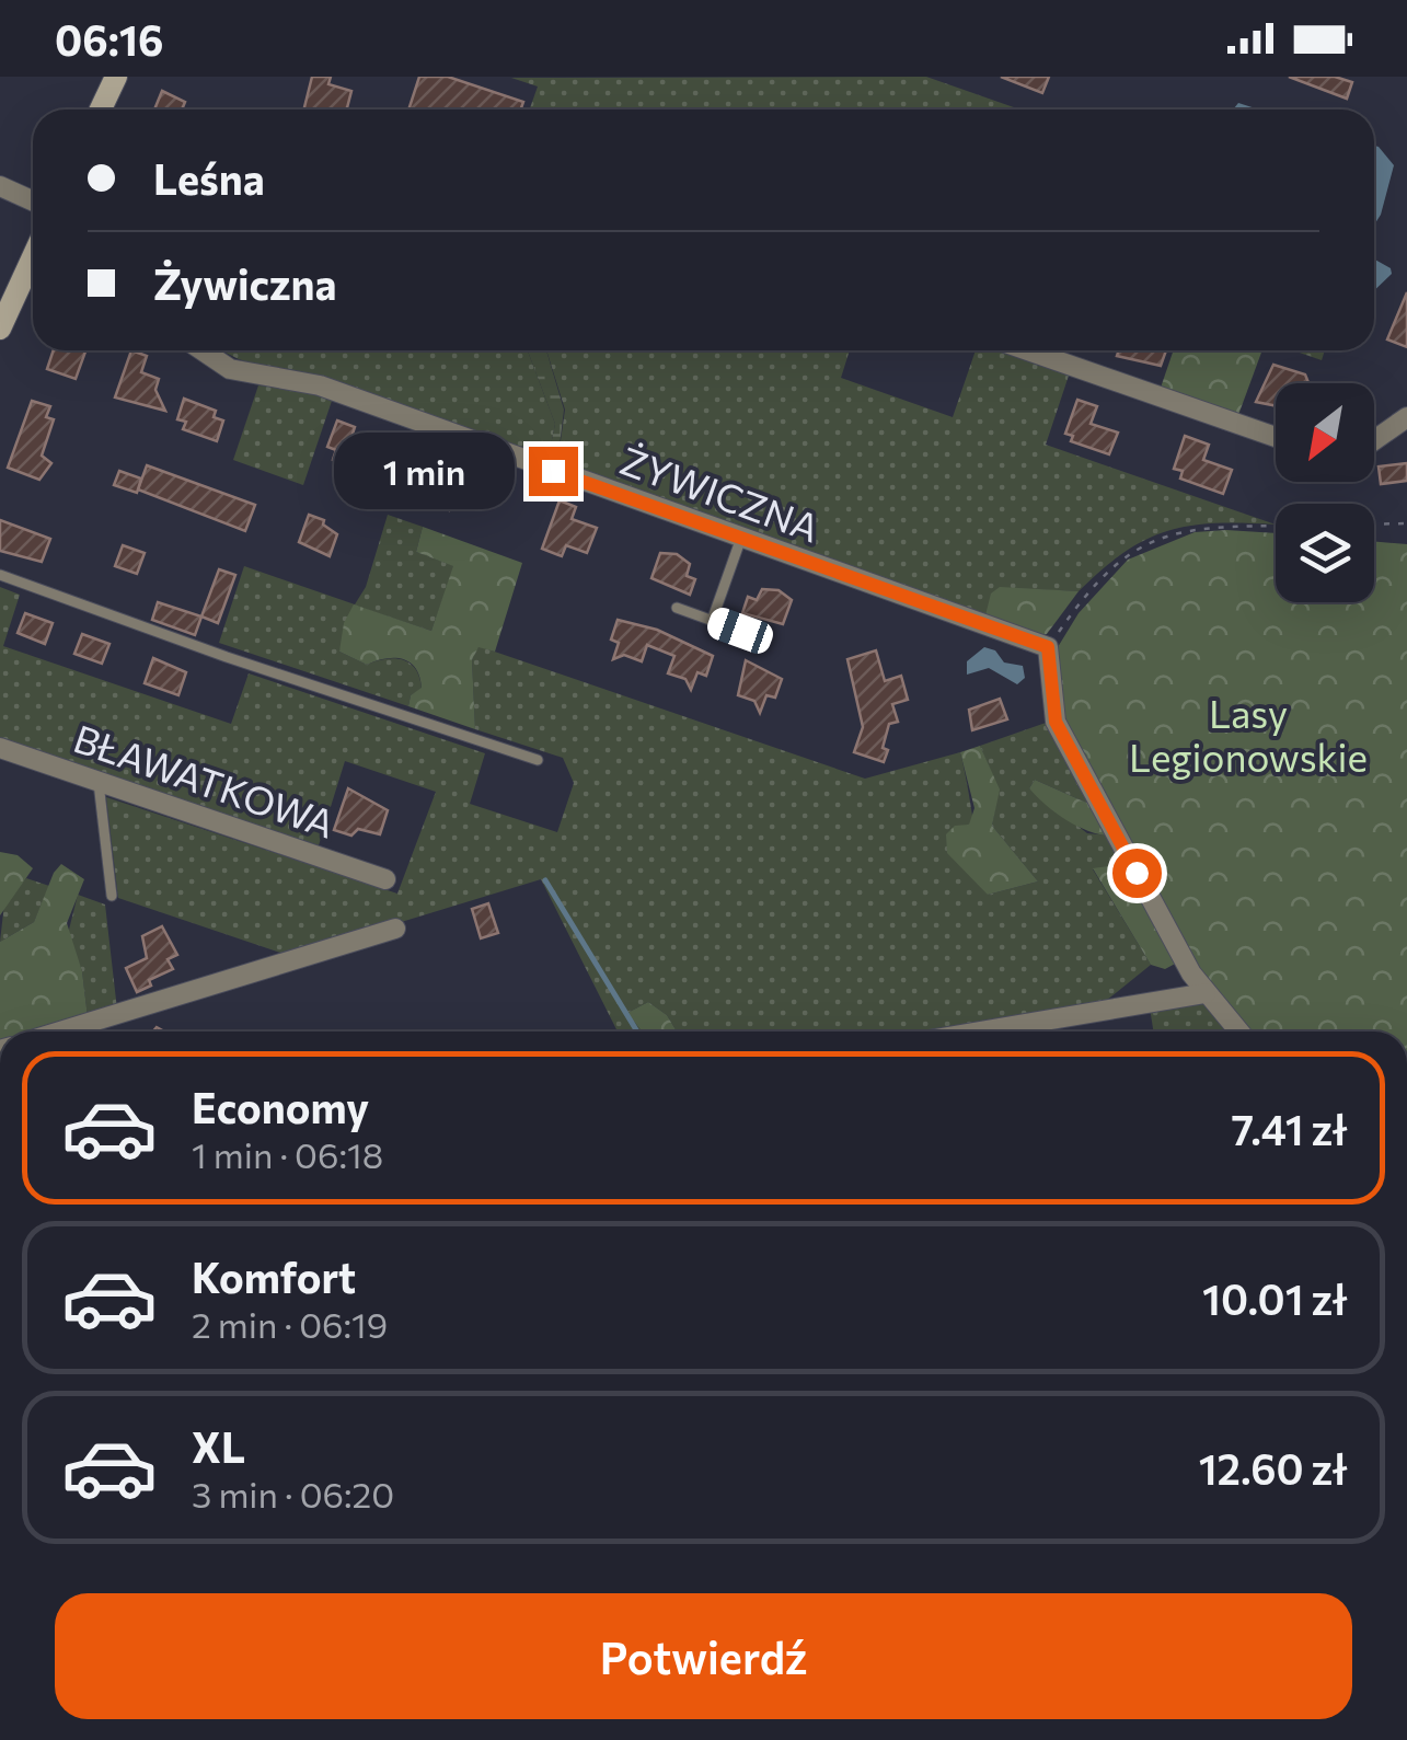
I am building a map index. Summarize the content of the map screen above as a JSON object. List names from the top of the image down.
{
  "streets": {
    "street": ["ŻYWICZNA", "BŁAWATKOWA"]
  },
  "parks": ["Lasy Legionowskie"],
  "north": "bottom left",
  "page": {
    "status": "06:16",
    "banner": ["Leśna", "Żywiczna"],
    "bubble": "1 min",
    "list": [
      {
        "name": "Economy",
        "note": "1 min · 06:18",
        "value": "7.41 zł"
      },
      {
        "name": "Komfort",
        "note": "2 min · 06:19",
        "value": "10.01 zł"
      },
      {
        "name": "XL",
        "note": "3 min · 06:20",
        "value": "12.60 zł"
      }
    ],
    "buttons": "Potwierdź"
  }
}
